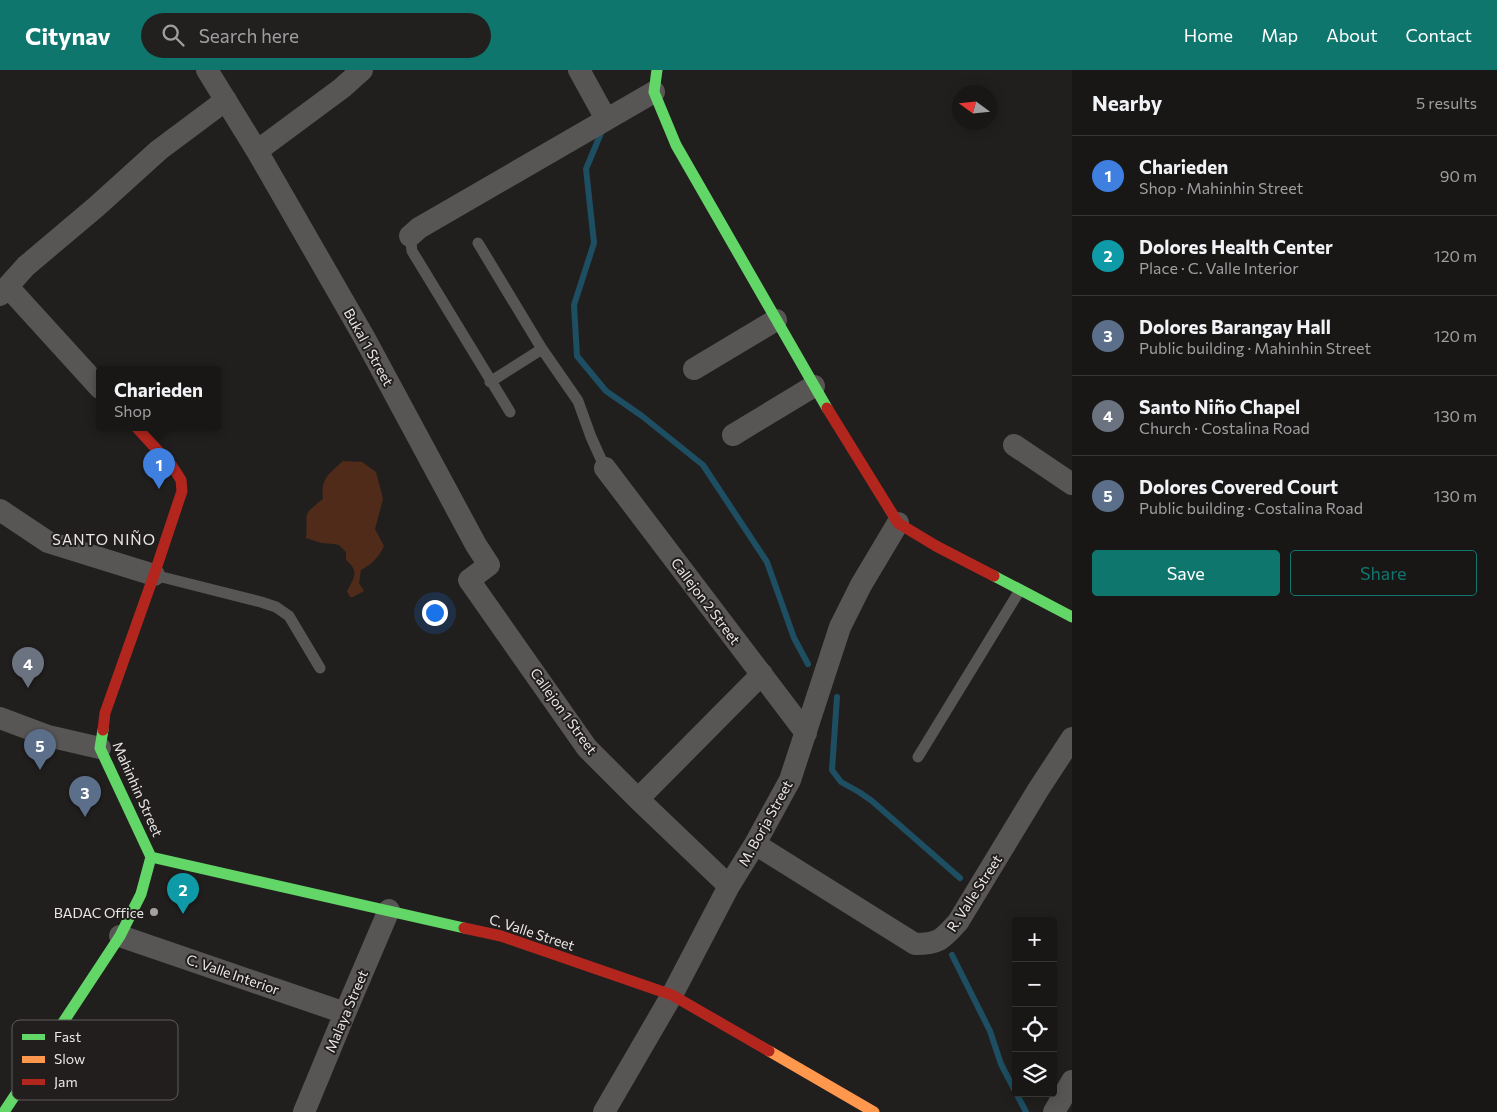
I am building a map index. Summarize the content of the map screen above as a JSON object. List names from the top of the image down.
{
  "streets": {
    "street": [
      "Bukal 1 Street",
      "Callejon 2 Street",
      "Callejon 1 Street",
      "Mahinhin Street",
      "M. Borja Street",
      "R. Valle Street",
      "C. Valle Street",
      "C. Valle Interior",
      "Malaya Street"
    ]
  },
  "crossings": [
    ["Bukal 1 Street", "Callejon 1 Street"],
    ["Callejon 2 Street", "M. Borja Street"],
    ["Callejon 1 Street", "M. Borja Street"],
    ["Mahinhin Street", "C. Valle Street"],
    ["Mahinhin Street", "C. Valle Interior"],
    ["M. Borja Street", "R. Valle Street"],
    ["M. Borja Street", "C. Valle Street"],
    ["C. Valle Street", "Malaya Street"],
    ["C. Valle Interior", "Malaya Street"]
  ],
  "districts": ["SANTO NIÑO"],
  "places": ["BADAC Office"],
  "legend": ["Fast", "Slow", "Jam"],
  "north": "left",
  "page": {
    "header": "Citynav",
    "search": "Search here",
    "nav": [
      "Home",
      "Map",
      "About",
      "Contact"
    ],
    "heading": ["Nearby", "5 results"],
    "list": [
      {
        "mark": "1",
        "name": "Charieden",
        "note": "Shop · Mahinhin Street",
        "value": "90 m"
      },
      {
        "mark": "2",
        "name": "Dolores Health Center",
        "note": "Place · C. Valle Interior",
        "value": "120 m"
      },
      {
        "mark": "3",
        "name": "Dolores Barangay Hall",
        "note": "Public building · Mahinhin Street",
        "value": "120 m"
      },
      {
        "mark": "4",
        "name": "Santo Niño Chapel",
        "note": "Church · Costalina Road",
        "value": "130 m"
      },
      {
        "mark": "5",
        "name": "Dolores Covered Court",
        "note": "Public building · Costalina Road",
        "value": "130 m"
      }
    ],
    "popup": ["Charieden", "Shop"],
    "pins": [
      "1",
      "4",
      "5",
      "3",
      "2"
    ],
    "buttons": ["Save", "Share"],
    "map_buttons": ["+", "−"]
  }
}
